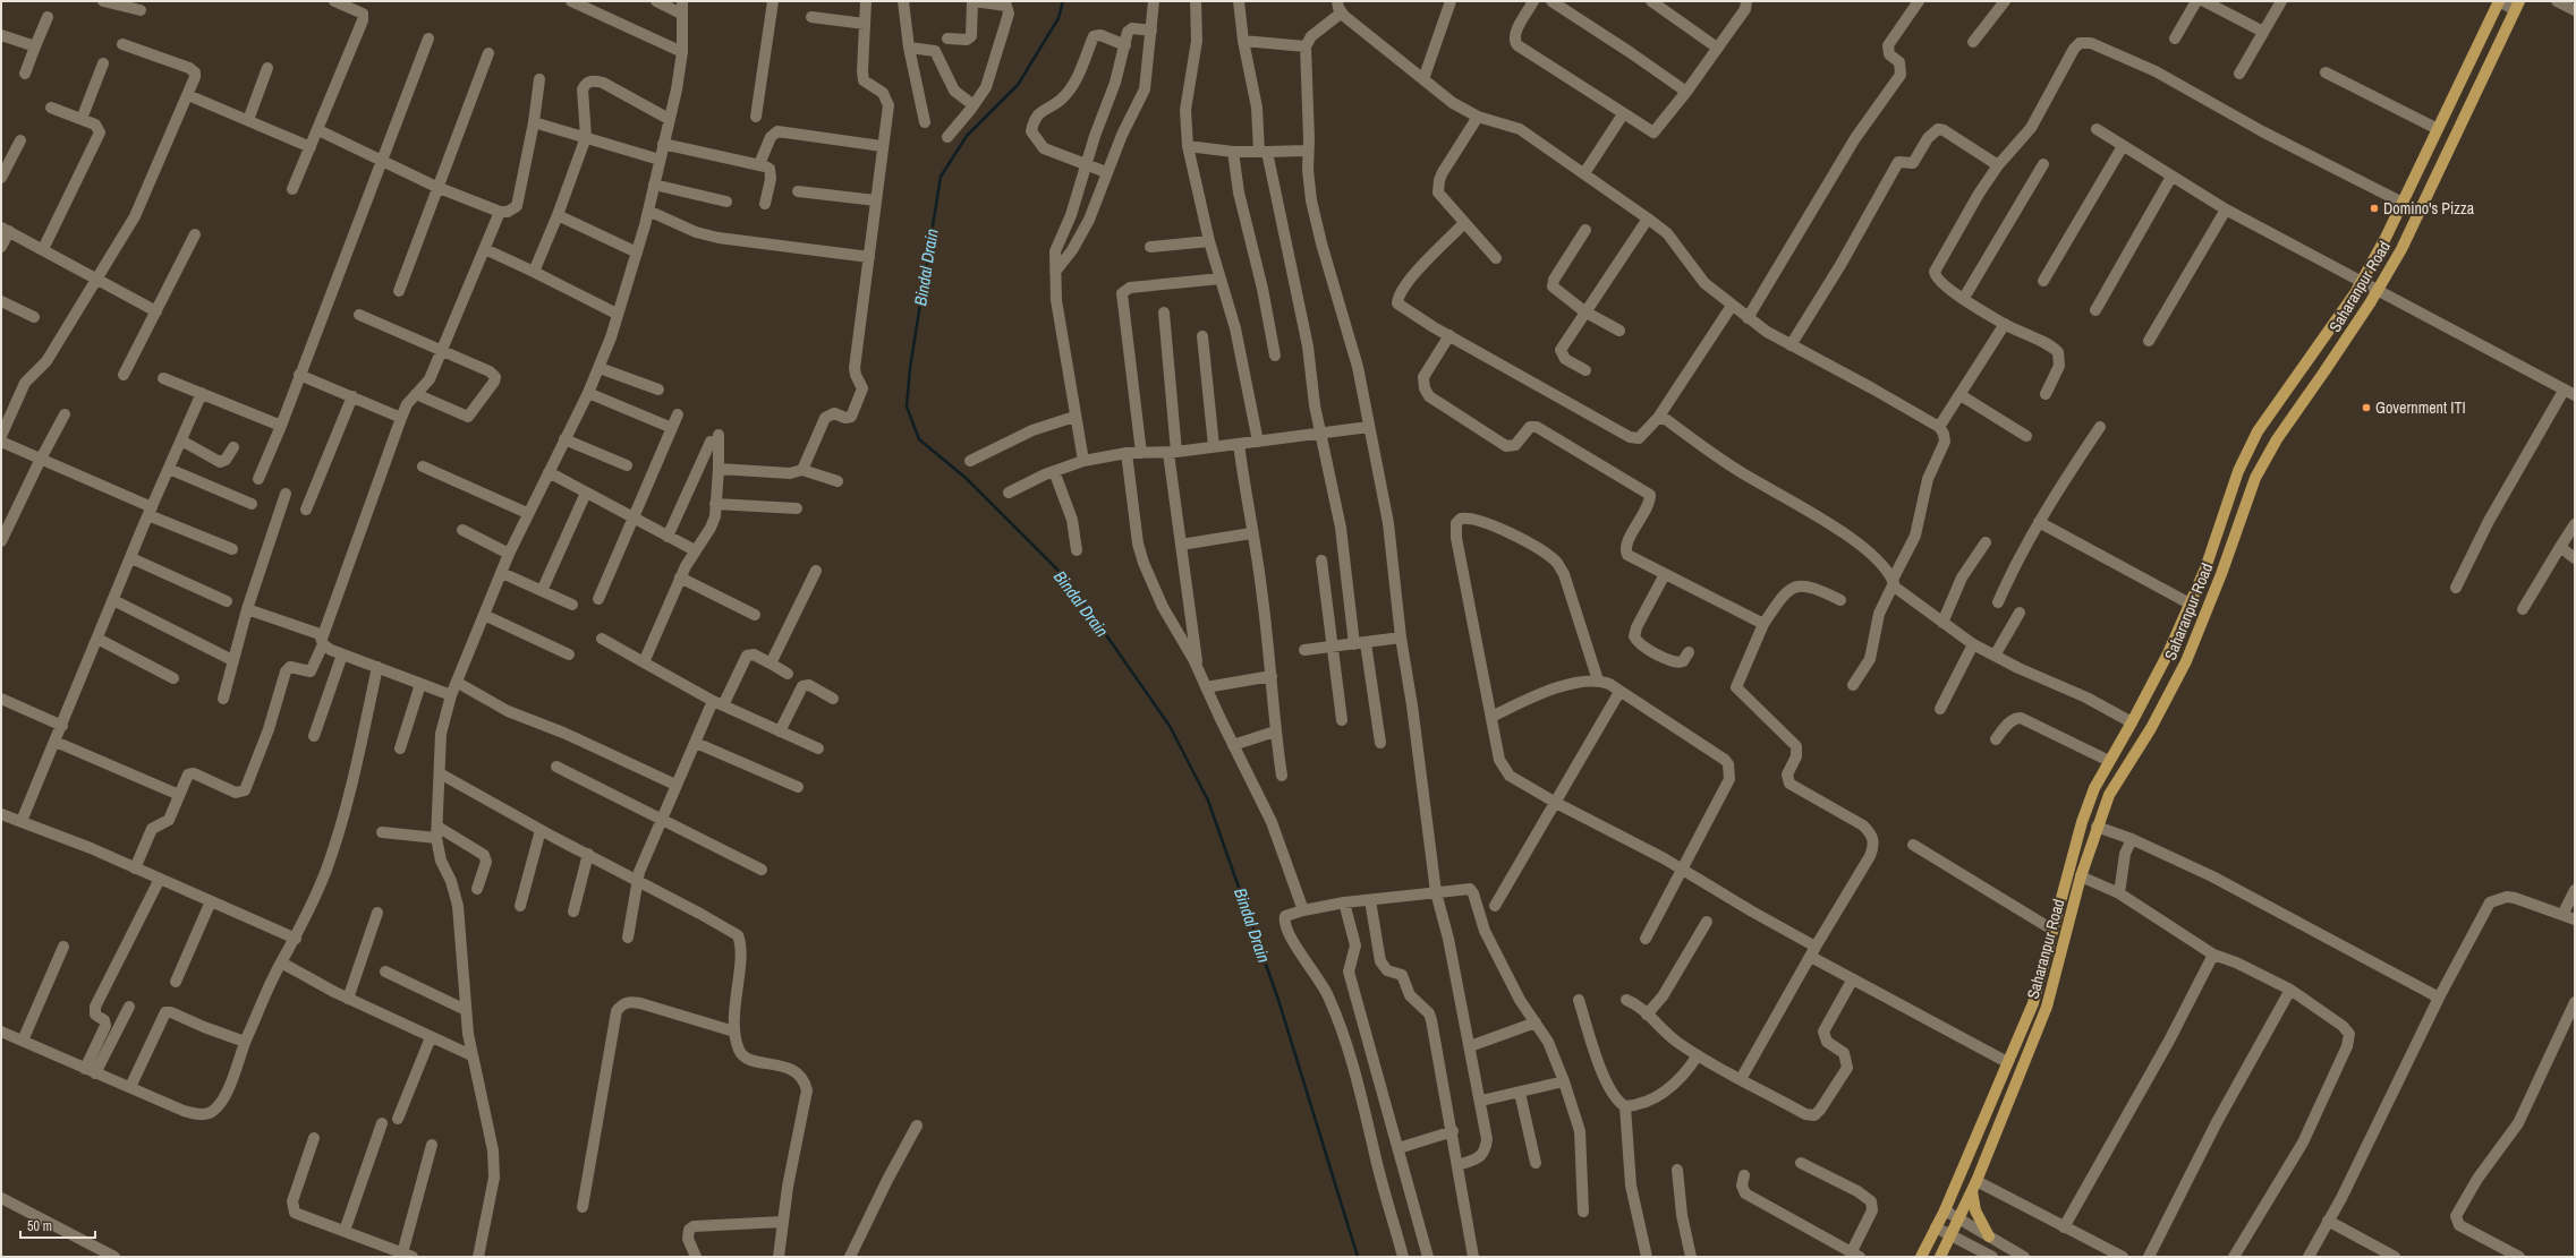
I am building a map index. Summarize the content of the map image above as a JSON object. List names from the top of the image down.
{
  "streets": {
    "main road": ["Saharanpur Road"]
  },
  "water": ["Bindal Drain"],
  "places": ["Domino's Pizza", "Government ITI"],
  "scale_bar": "50 m"
}
